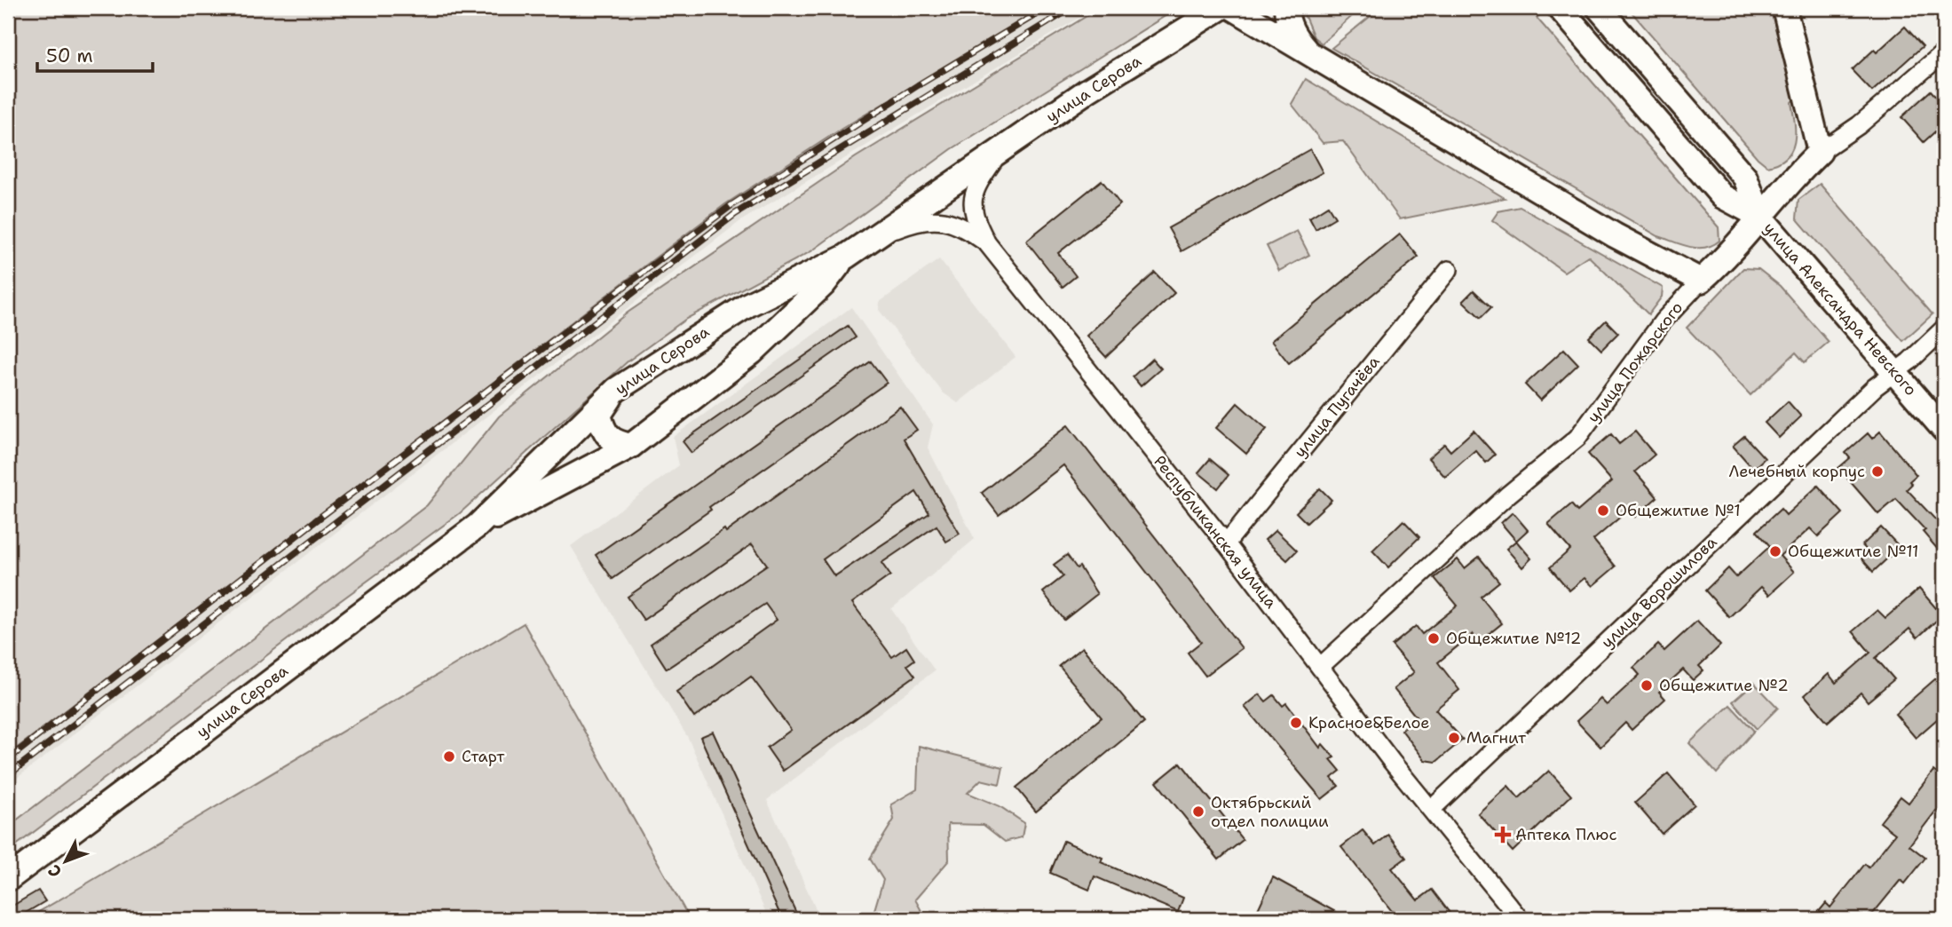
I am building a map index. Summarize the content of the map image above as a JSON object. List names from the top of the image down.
{
  "streets": {
    "street": [
      "улица Серова",
      "улица Александра Невского",
      "улица Пожарского",
      "улица Пугачёва",
      "Республиканская улица",
      "улица Ворошилова"
    ]
  },
  "crossings": [
    ["улица Серова", "Республиканская улица"],
    ["улица Александра Невского", "улица Пожарского"],
    ["улица Александра Невского", "улица Ворошилова"],
    ["улица Пожарского", "Республиканская улица"],
    ["улица Пугачёва", "Республиканская улица"],
    ["Республиканская улица", "улица Ворошилова"]
  ],
  "places": {
    "other": [
      "Лечебный корпус",
      "Общежитие №1",
      "Общежитие №11",
      "Общежитие №12",
      "Общежитие №2",
      "Красное&Белое",
      "Магнит",
      "Старт",
      "Октябрьский отдел полиции"
    ],
    "health": ["Аптека Плюс"]
  },
  "scale_bar": "50 m",
  "north": "bottom left"
}
